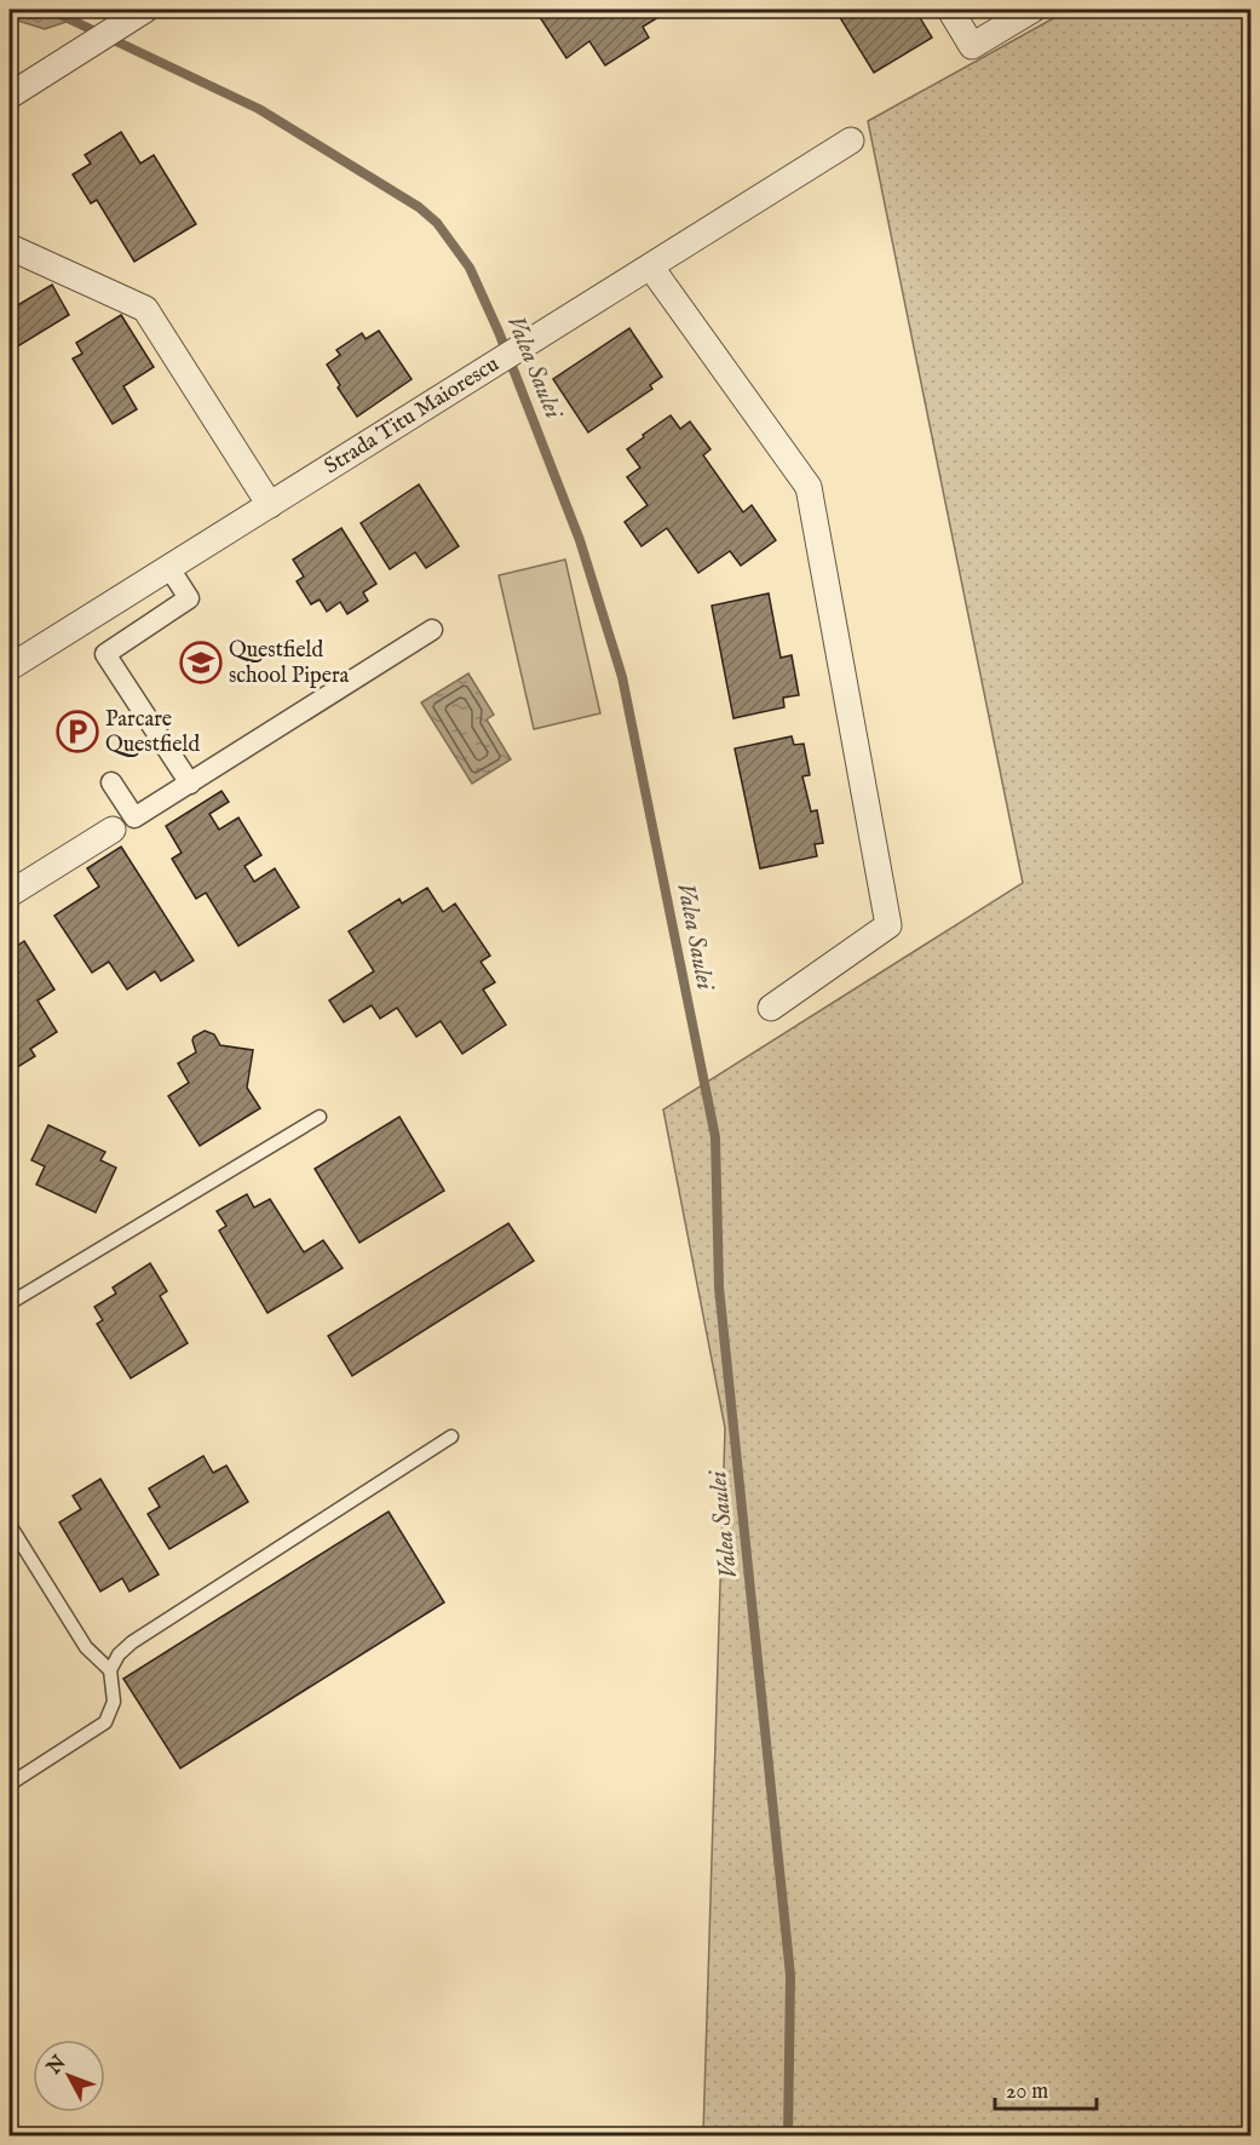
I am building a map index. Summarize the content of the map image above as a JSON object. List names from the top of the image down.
{
  "streets": {
    "street": ["Strada Titu Maiorescu"]
  },
  "water": ["Valea Saulei"],
  "places": {
    "school or university": ["Questfield school Pipera"],
    "parking": ["Parcare Questfield"]
  },
  "scale_bar": "20 m",
  "north": "top left"
}
